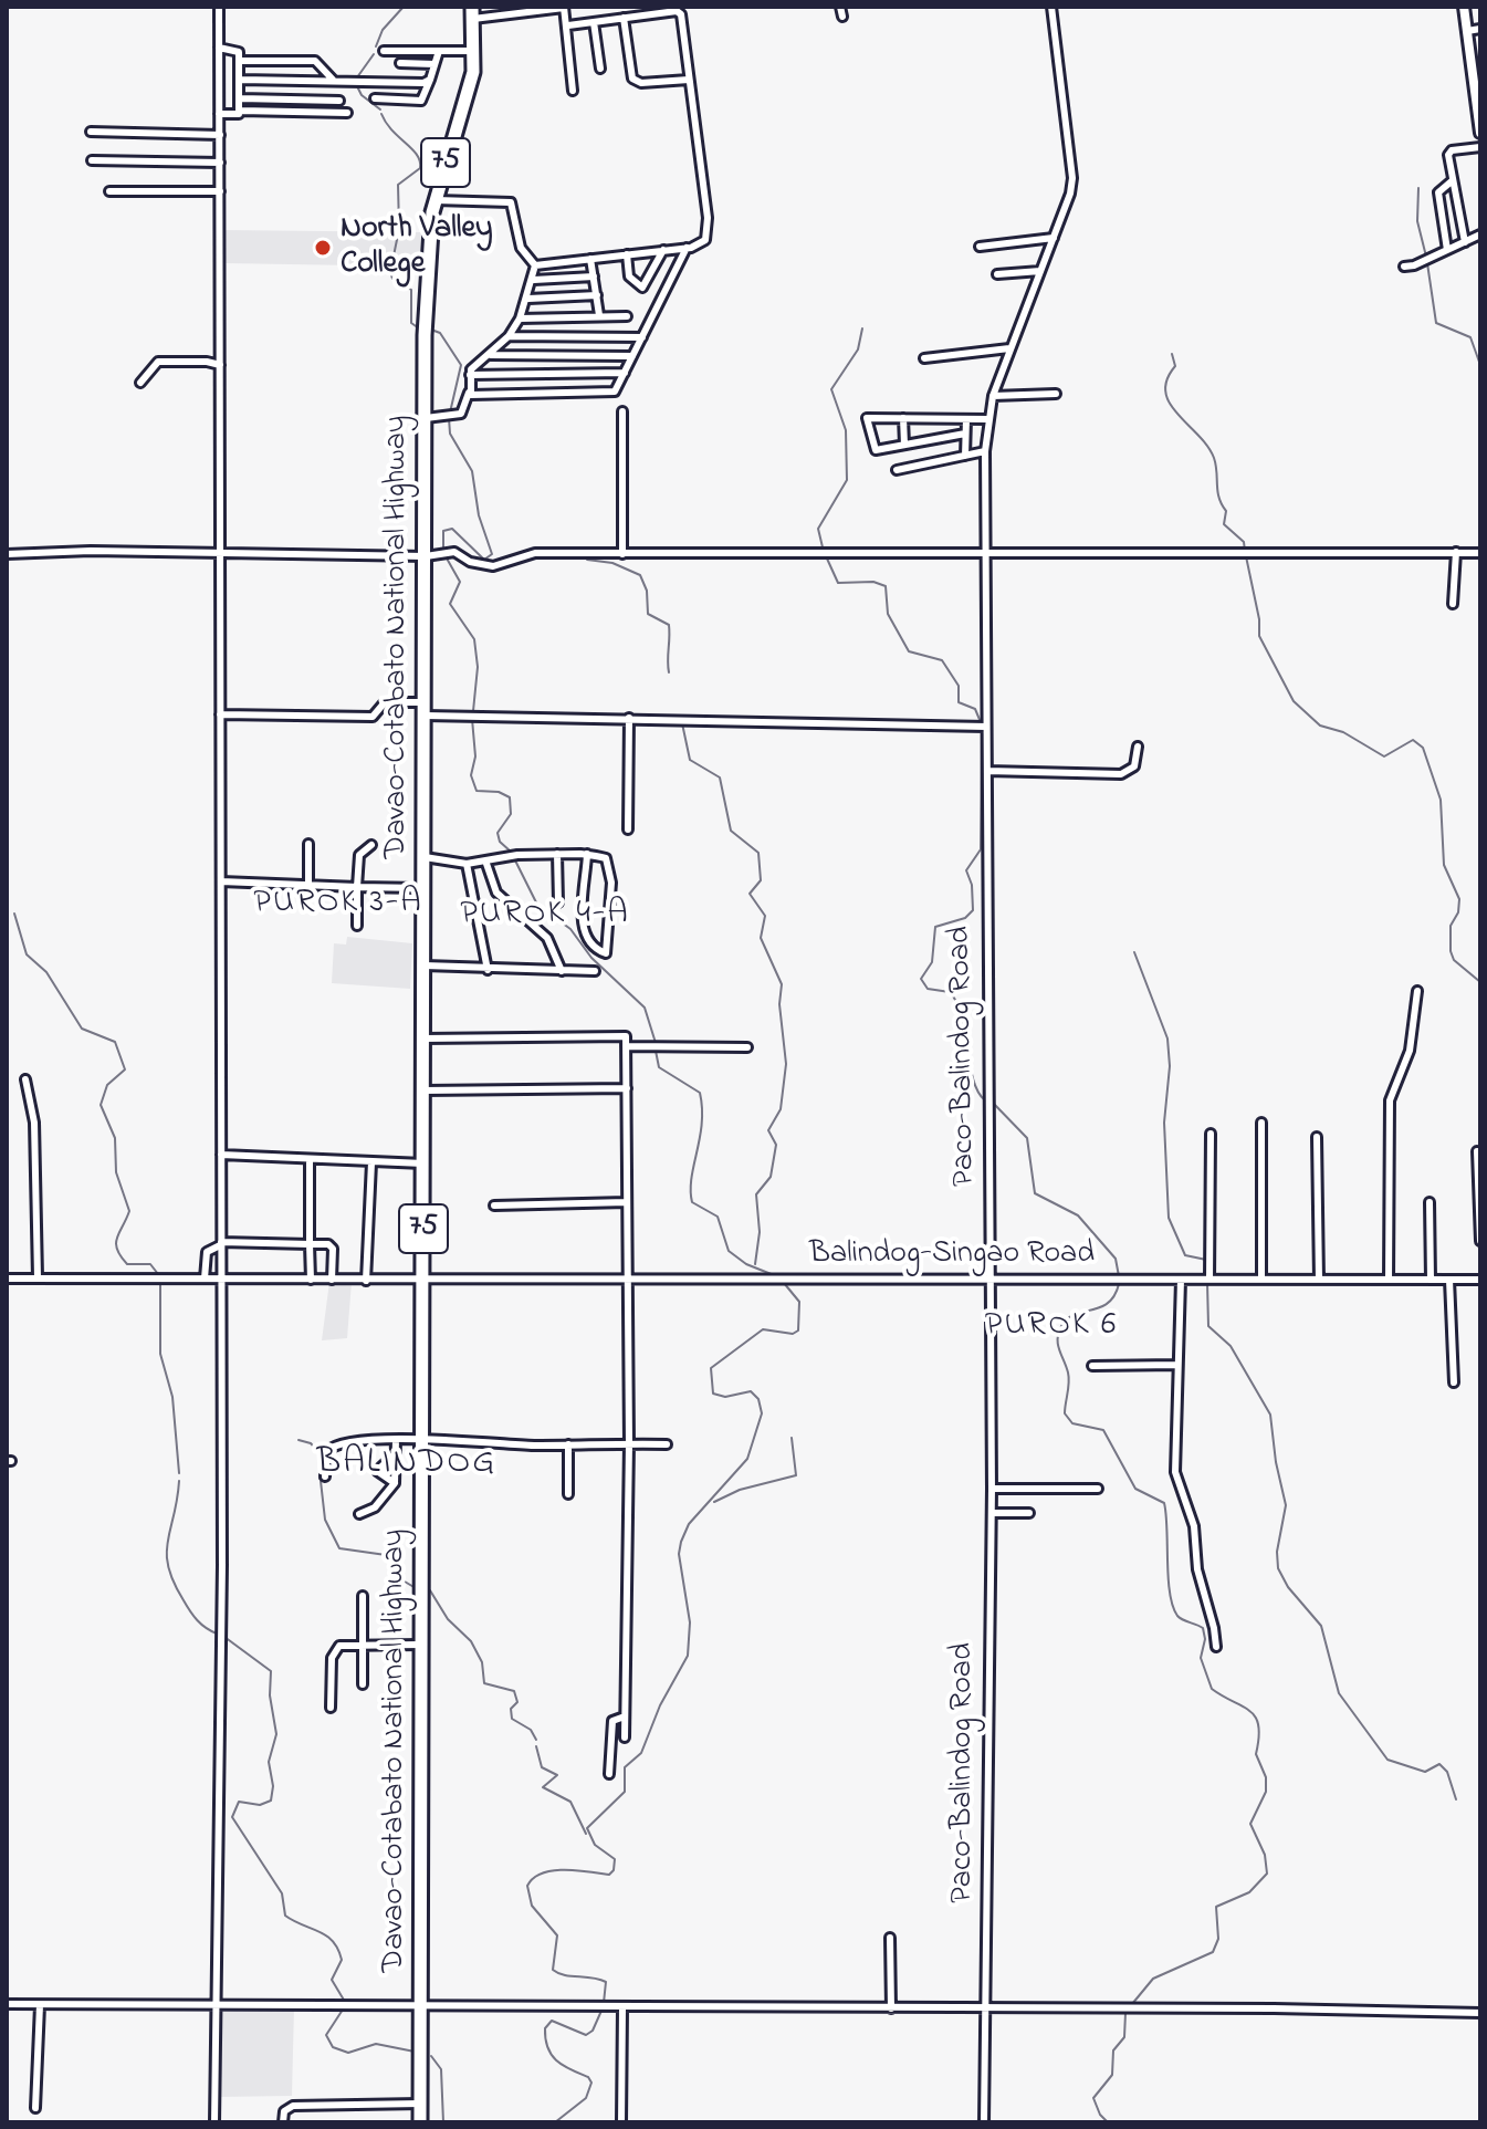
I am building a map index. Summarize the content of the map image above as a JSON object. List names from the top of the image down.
{
  "streets": {
    "highway": ["75", "Davao-Cotabato National Highway"],
    "street": ["Paco-Balindog Road", "Balindog-Singao Road"]
  },
  "crossings": [
    ["Davao-Cotabato National Highway", "Balindog-Singao Road"],
    ["Paco-Balindog Road", "Balindog-Singao Road"]
  ],
  "districts": [
    "PUROK 3-A",
    "PUROK 4-A",
    "PUROK 6",
    "BALINDOG"
  ],
  "places": ["North Valley College"]
}
